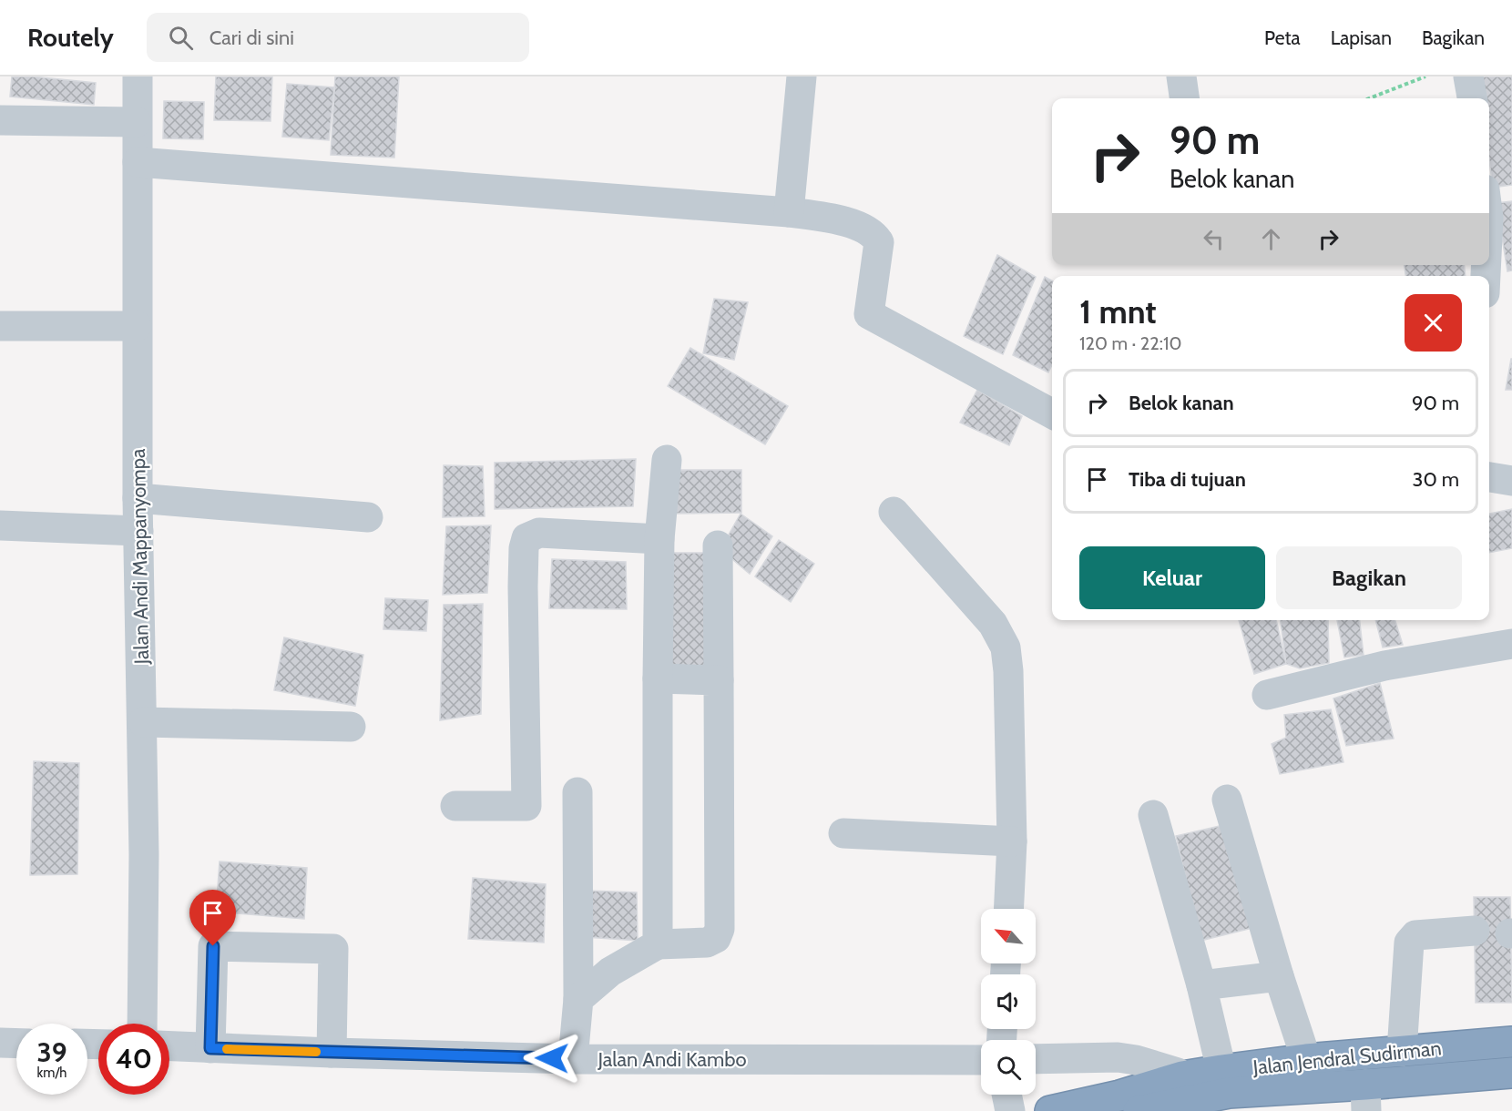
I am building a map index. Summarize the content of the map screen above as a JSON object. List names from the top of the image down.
{
  "streets": {
    "highway": ["Jalan Jendral Sudirman"],
    "street": ["Jalan Andi Mappanyompa", "Jalan Andi Kambo"]
  },
  "north": "top left",
  "page": {
    "header": "Routely",
    "search": "Cari di sini",
    "nav": ["Peta", "Lapisan", "Bagikan"],
    "turn": ["90 m", "Belok kanan"],
    "heading": ["1 mnt", "120 m · 22:10"],
    "list": [
      {
        "name": "Belok kanan",
        "value": "90 m"
      },
      {
        "name": "Tiba di tujuan",
        "value": "30 m"
      }
    ],
    "buttons": ["Keluar", "Bagikan"],
    "speed": "39 km/h",
    "limit": "40"
  }
}
